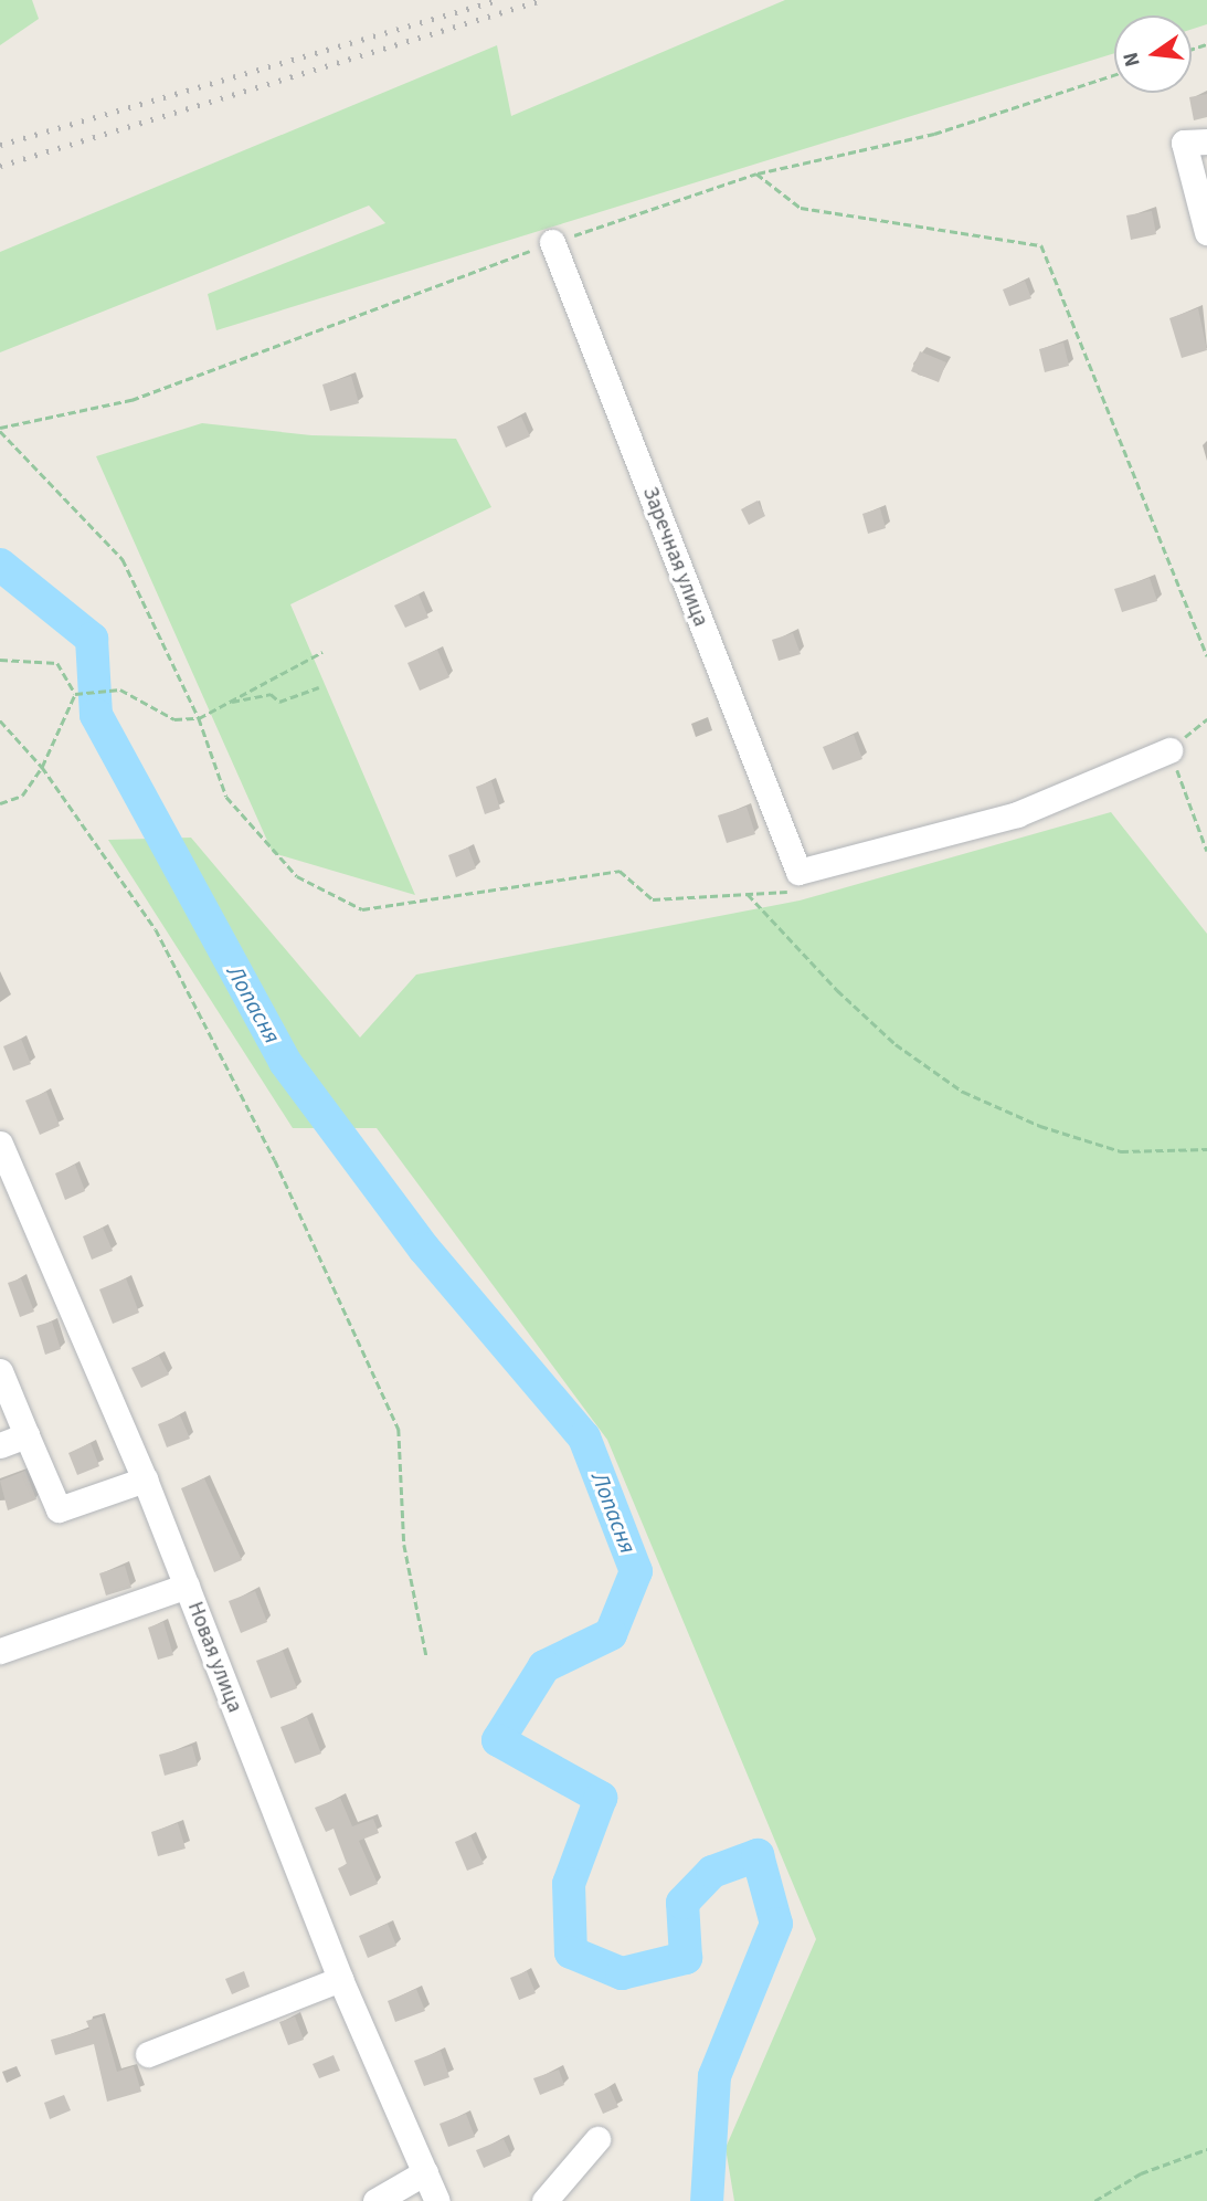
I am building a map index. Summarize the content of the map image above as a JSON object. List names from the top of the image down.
{
  "streets": {
    "street": ["Заречная улица", "Новая улица"]
  },
  "water": ["Лопасня"],
  "north": "left"
}
